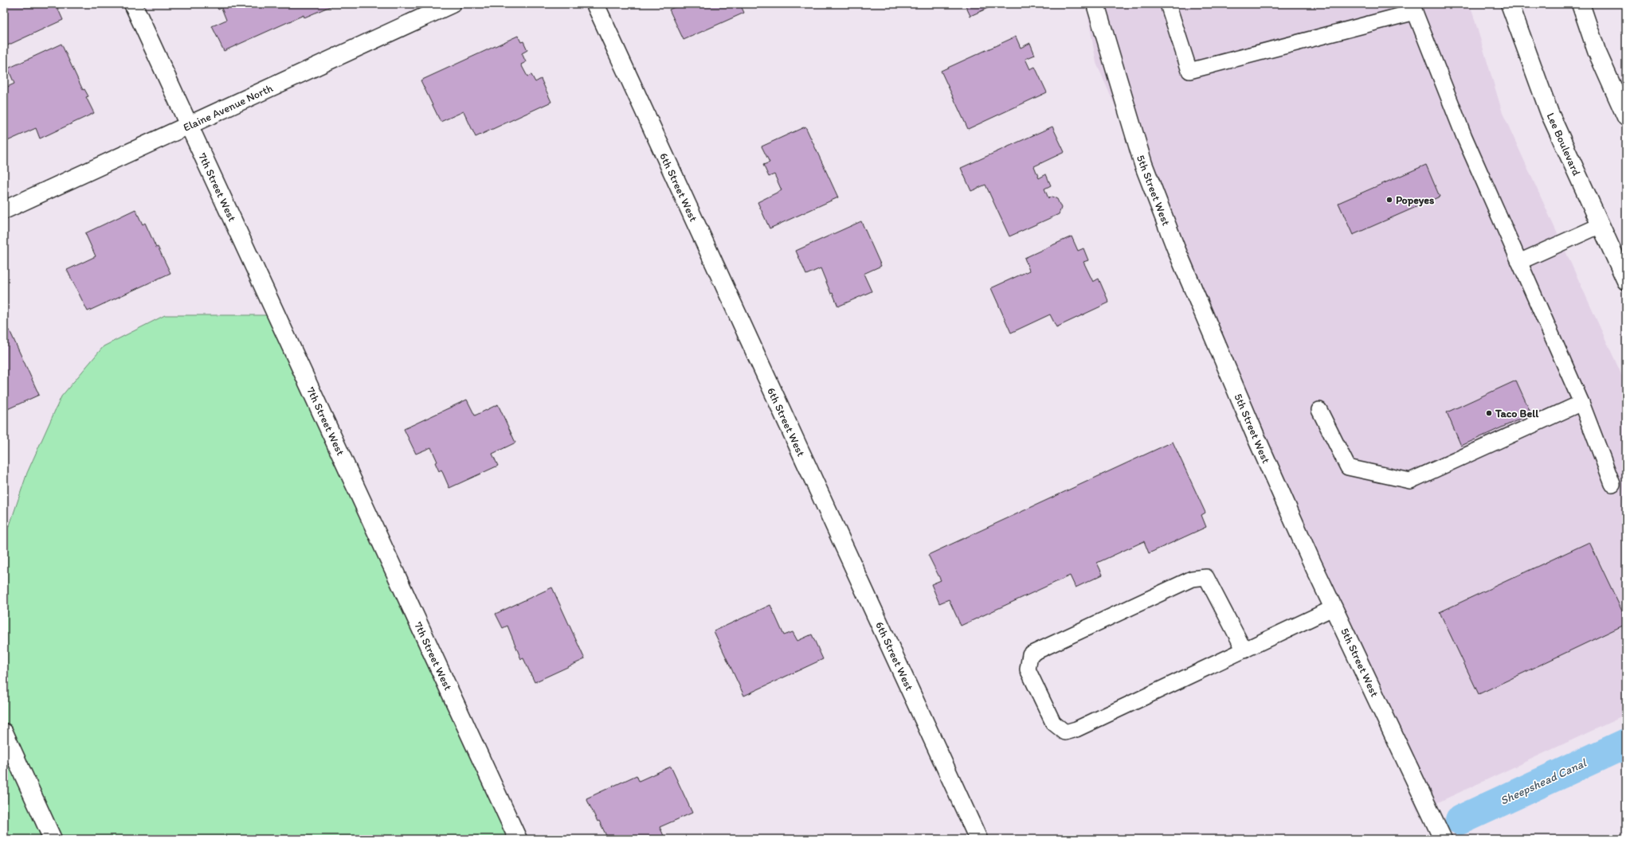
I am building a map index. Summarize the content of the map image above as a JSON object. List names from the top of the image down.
{
  "streets": {
    "street": [
      "Elaine Avenue North",
      "Lee Boulevard",
      "7th Street West",
      "6th Street West",
      "5th Street West"
    ]
  },
  "crossings": [
    ["Elaine Avenue North", "7th Street West"]
  ],
  "water": ["Sheepshead Canal"],
  "places": ["Popeyes", "Taco Bell"]
}
